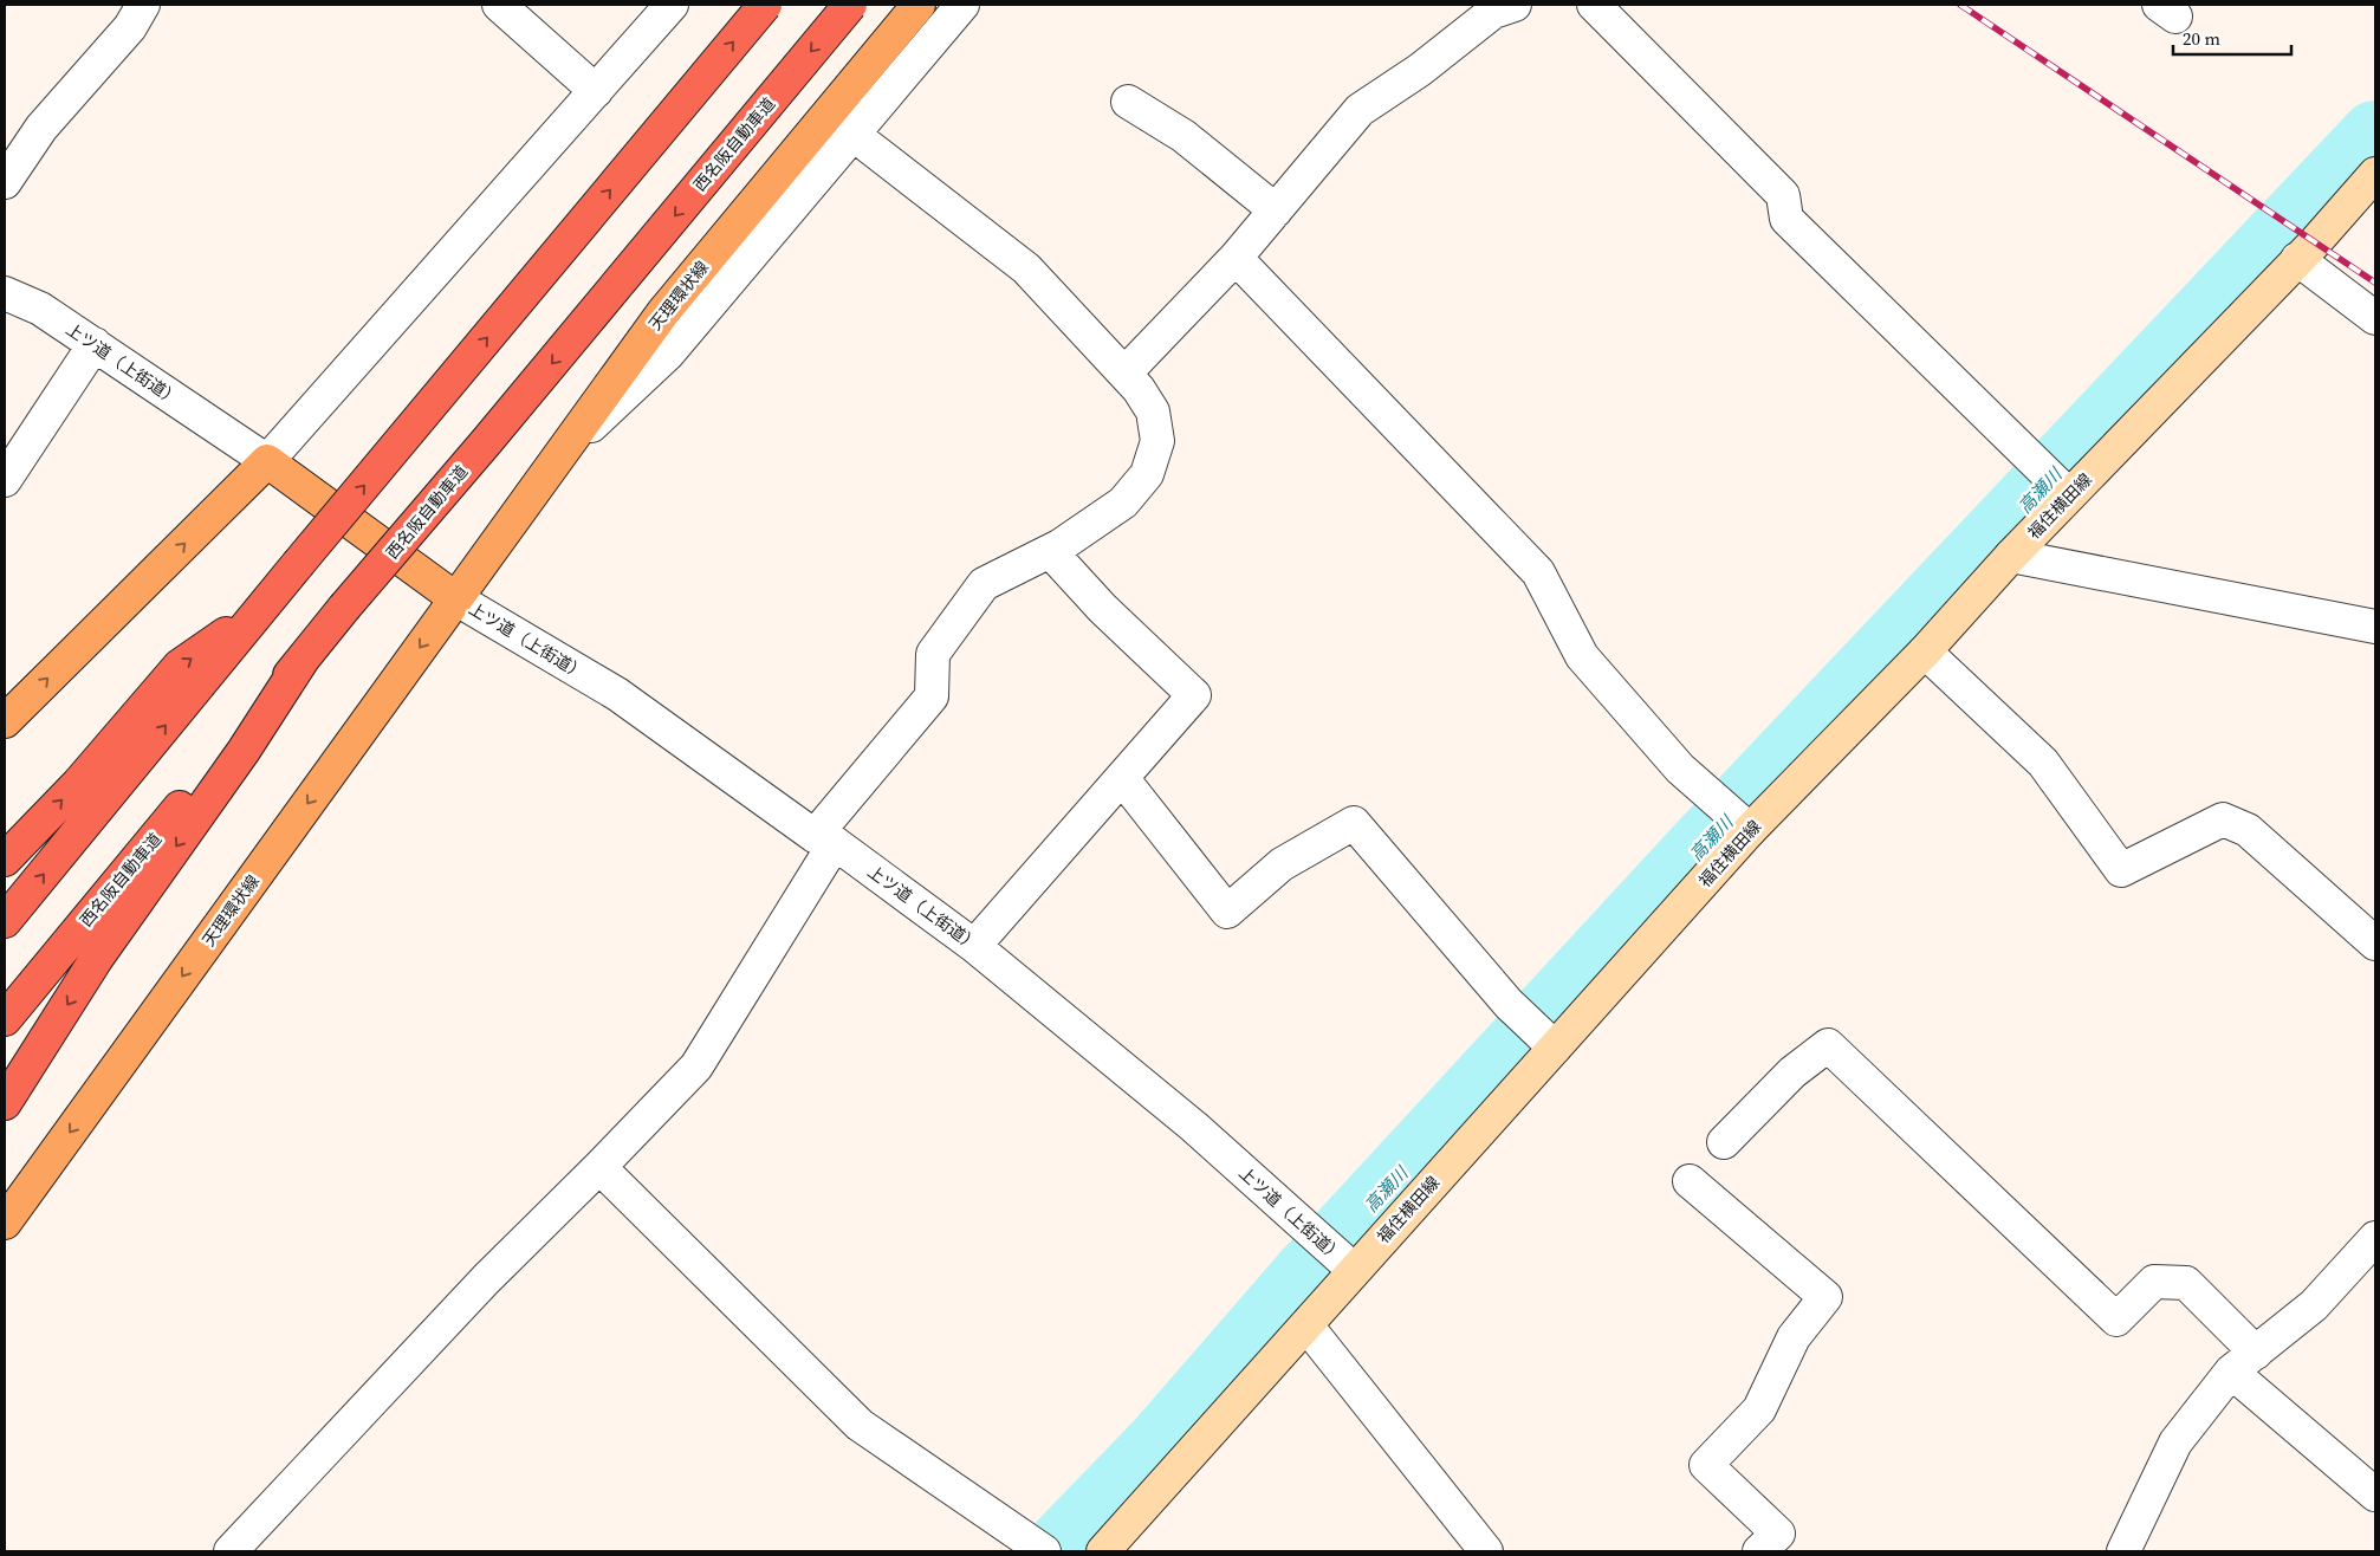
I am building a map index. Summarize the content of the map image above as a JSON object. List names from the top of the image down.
{
  "streets": {
    "highway": ["西名阪自動車道"],
    "main road": ["天理環状線", "福住横田線"],
    "street": ["上ツ道（上街道）"]
  },
  "crossings": [
    ["天理環状線", "上ツ道（上街道）"],
    ["上ツ道（上街道）", "福住横田線"]
  ],
  "water": ["高瀬川"],
  "scale_bar": "20 m"
}
